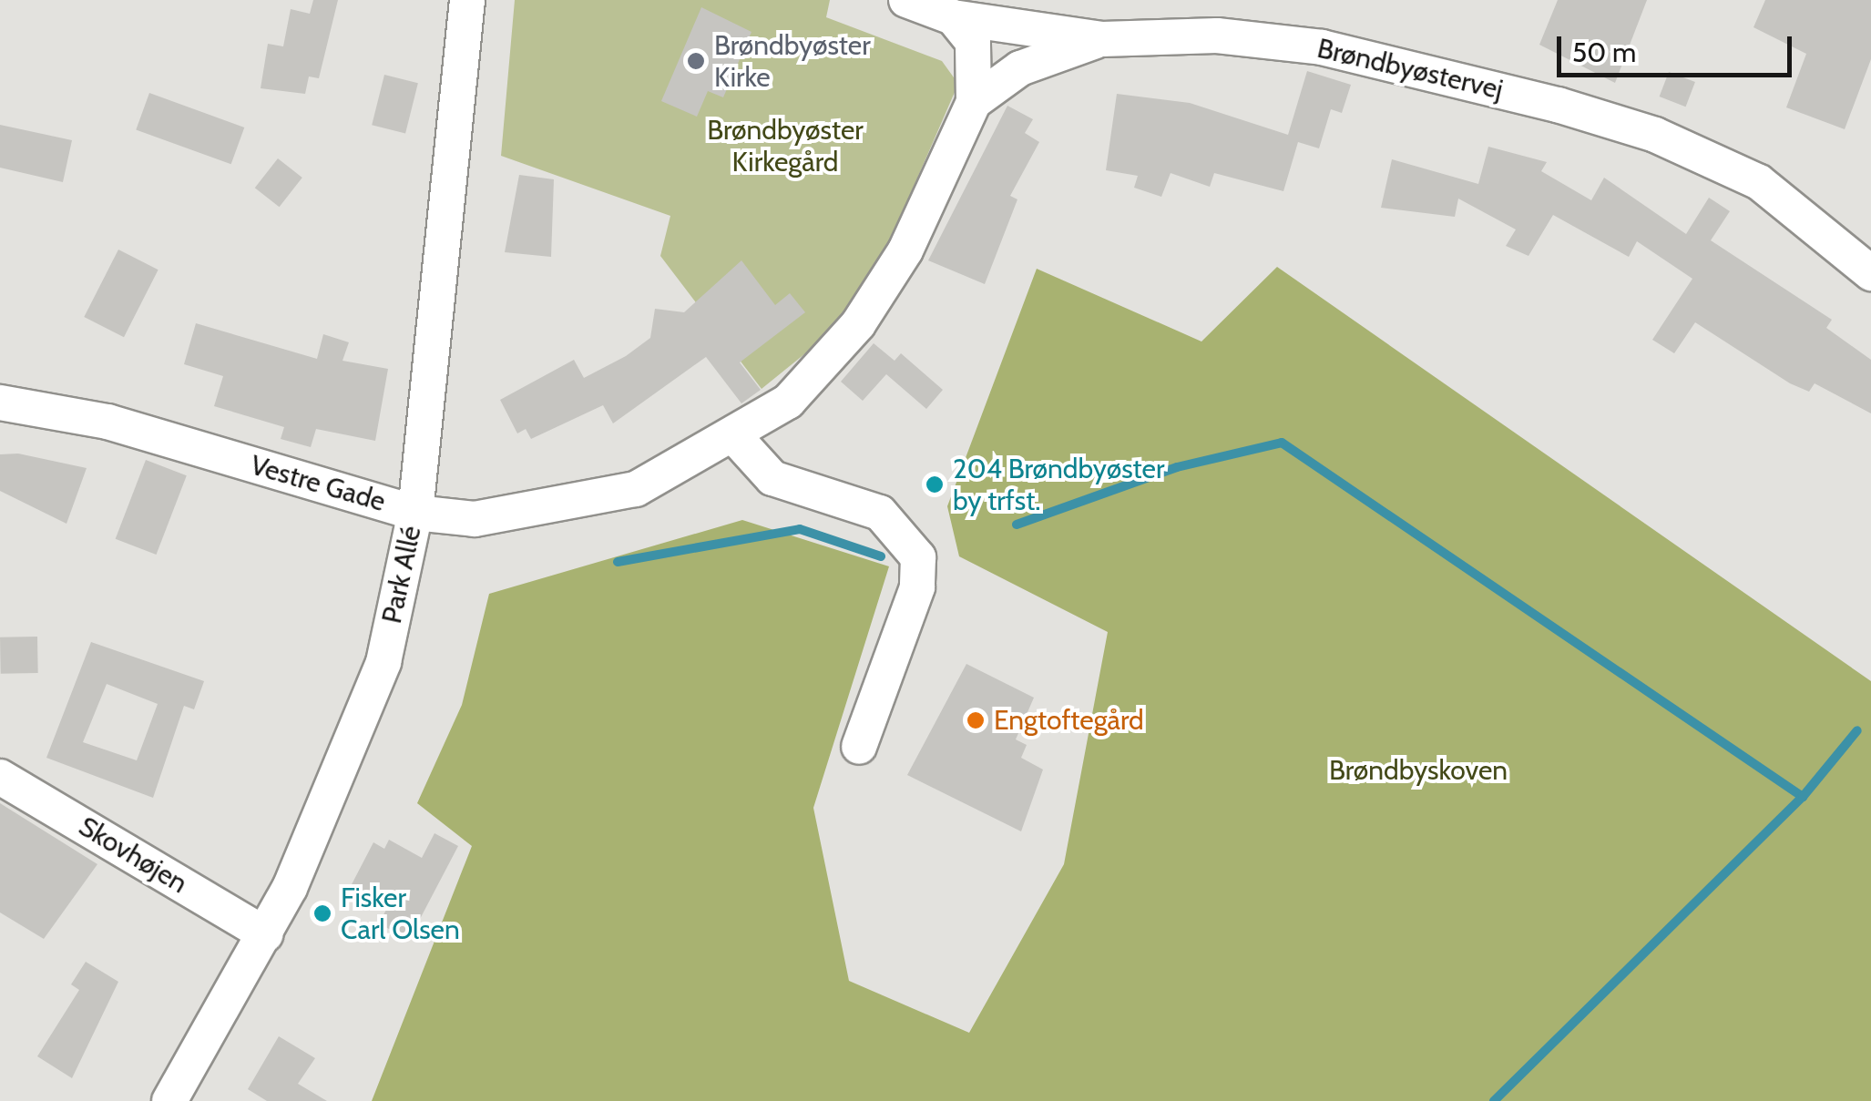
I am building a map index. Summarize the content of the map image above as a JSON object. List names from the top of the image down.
{
  "streets": {
    "street": [
      "Brøndbyøstervej",
      "Vestre Gade",
      "Park Allé",
      "Skovhøjen"
    ]
  },
  "crossings": [
    ["Brøndbyøstervej", "Vestre Gade"],
    ["Vestre Gade", "Park Allé"],
    ["Park Allé", "Skovhøjen"]
  ],
  "parks": ["Brøndbyøster Kirkegård", "Brøndbyskoven"],
  "places": [
    "Brøndbyøster Kirke",
    "204 Brøndbyøster by trfst.",
    "Engtoftegård",
    "Fisker Carl Olsen"
  ],
  "scale_bar": "50 m"
}
